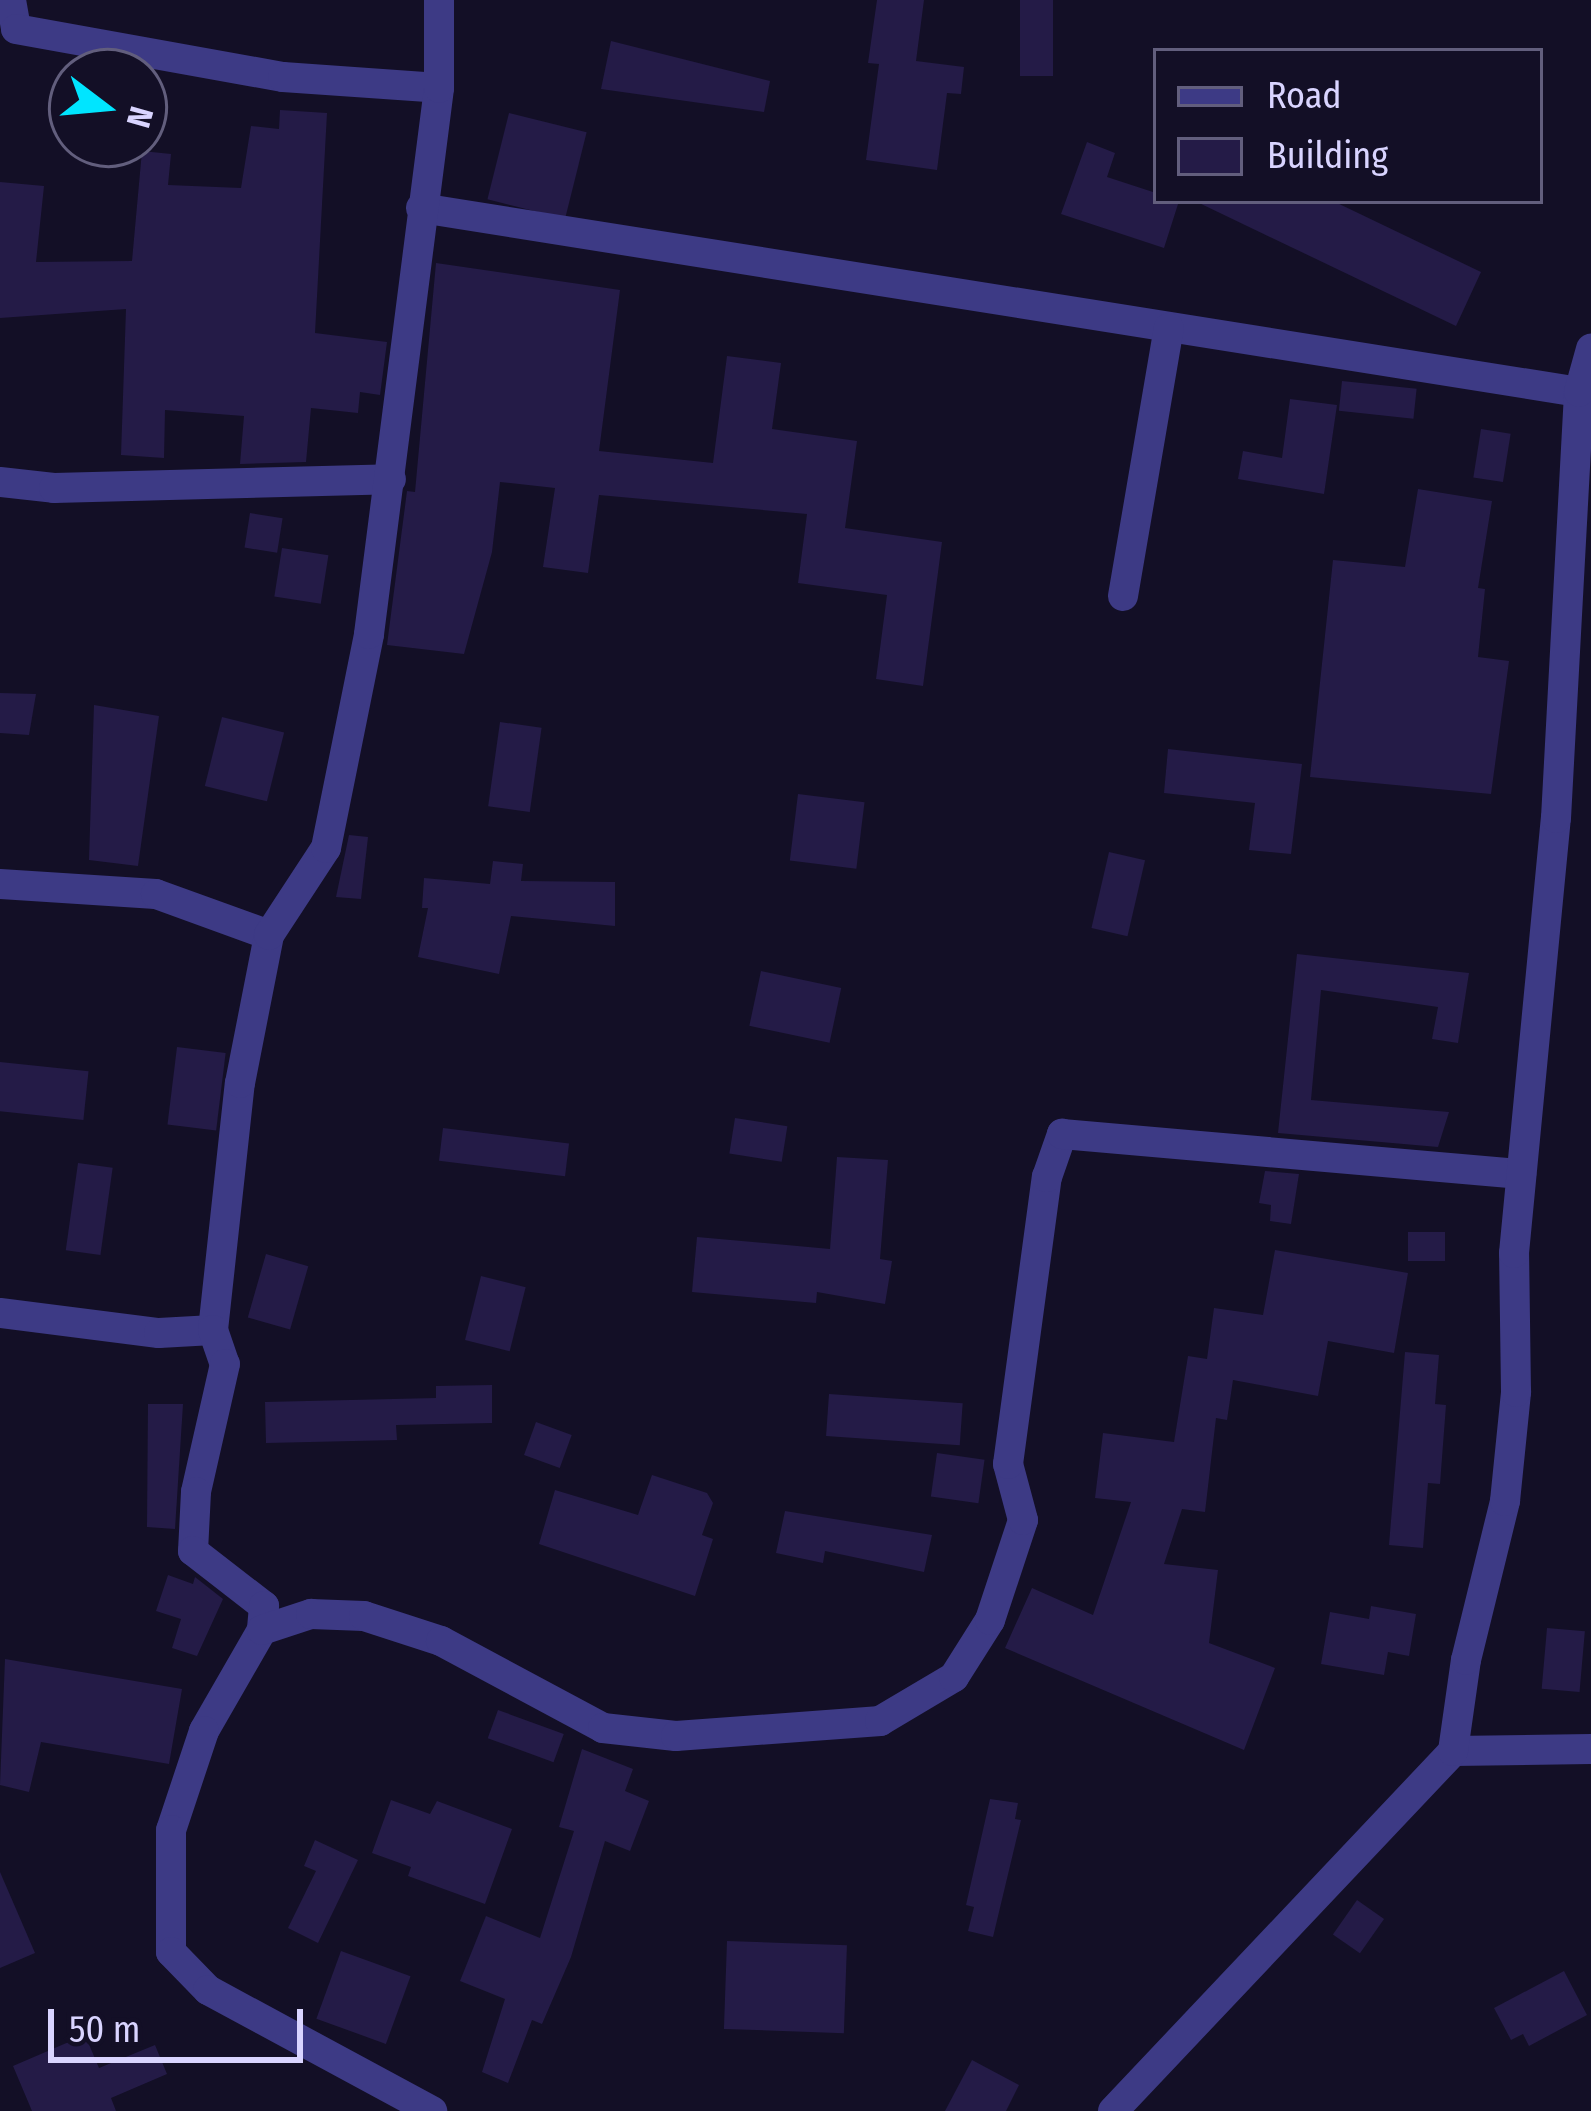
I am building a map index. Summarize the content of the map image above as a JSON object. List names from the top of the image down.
{
  "legend": ["Road", "Building"],
  "scale_bar": "50 m",
  "north": "right"
}
